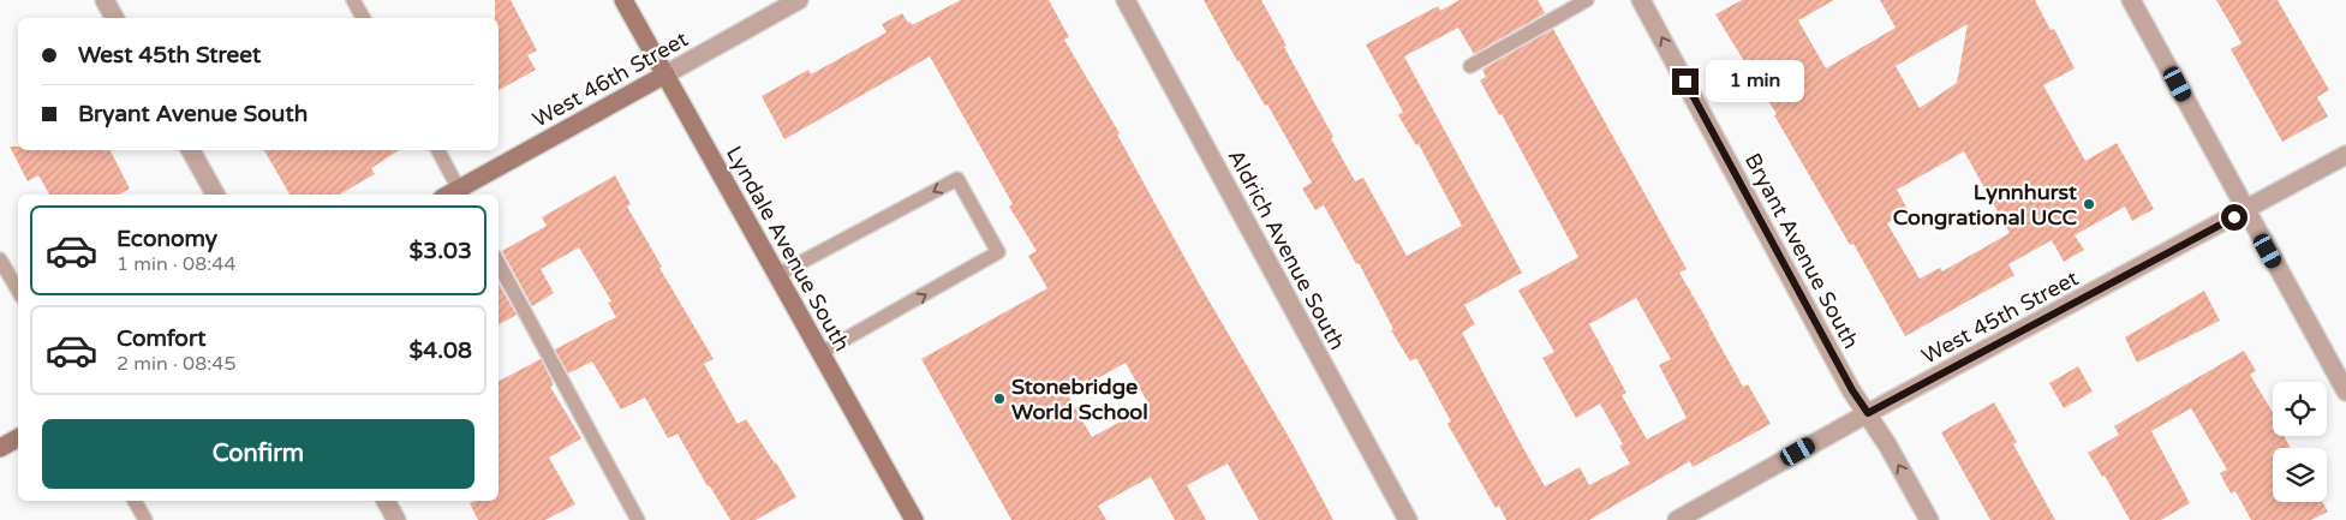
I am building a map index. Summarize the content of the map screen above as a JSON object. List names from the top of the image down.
{
  "streets": {
    "main road": ["West 46th Street", "Lyndale Avenue South"],
    "street": ["Aldrich Avenue South", "Bryant Avenue South", "West 45th Street"]
  },
  "crossings": [
    ["West 46th Street", "Lyndale Avenue South"],
    ["Bryant Avenue South", "West 45th Street"]
  ],
  "one_way": ["Bryant Avenue South"],
  "places": ["Lynnhurst Congrational UCC", "Stonebridge World School"],
  "page": {
    "banner": ["West 45th Street", "Bryant Avenue South"],
    "bubble": "1 min",
    "list": [
      {
        "name": "Economy",
        "note": "1 min · 08:44",
        "value": "$3.03"
      },
      {
        "name": "Comfort",
        "note": "2 min · 08:45",
        "value": "$4.08"
      }
    ],
    "buttons": "Confirm"
  }
}
